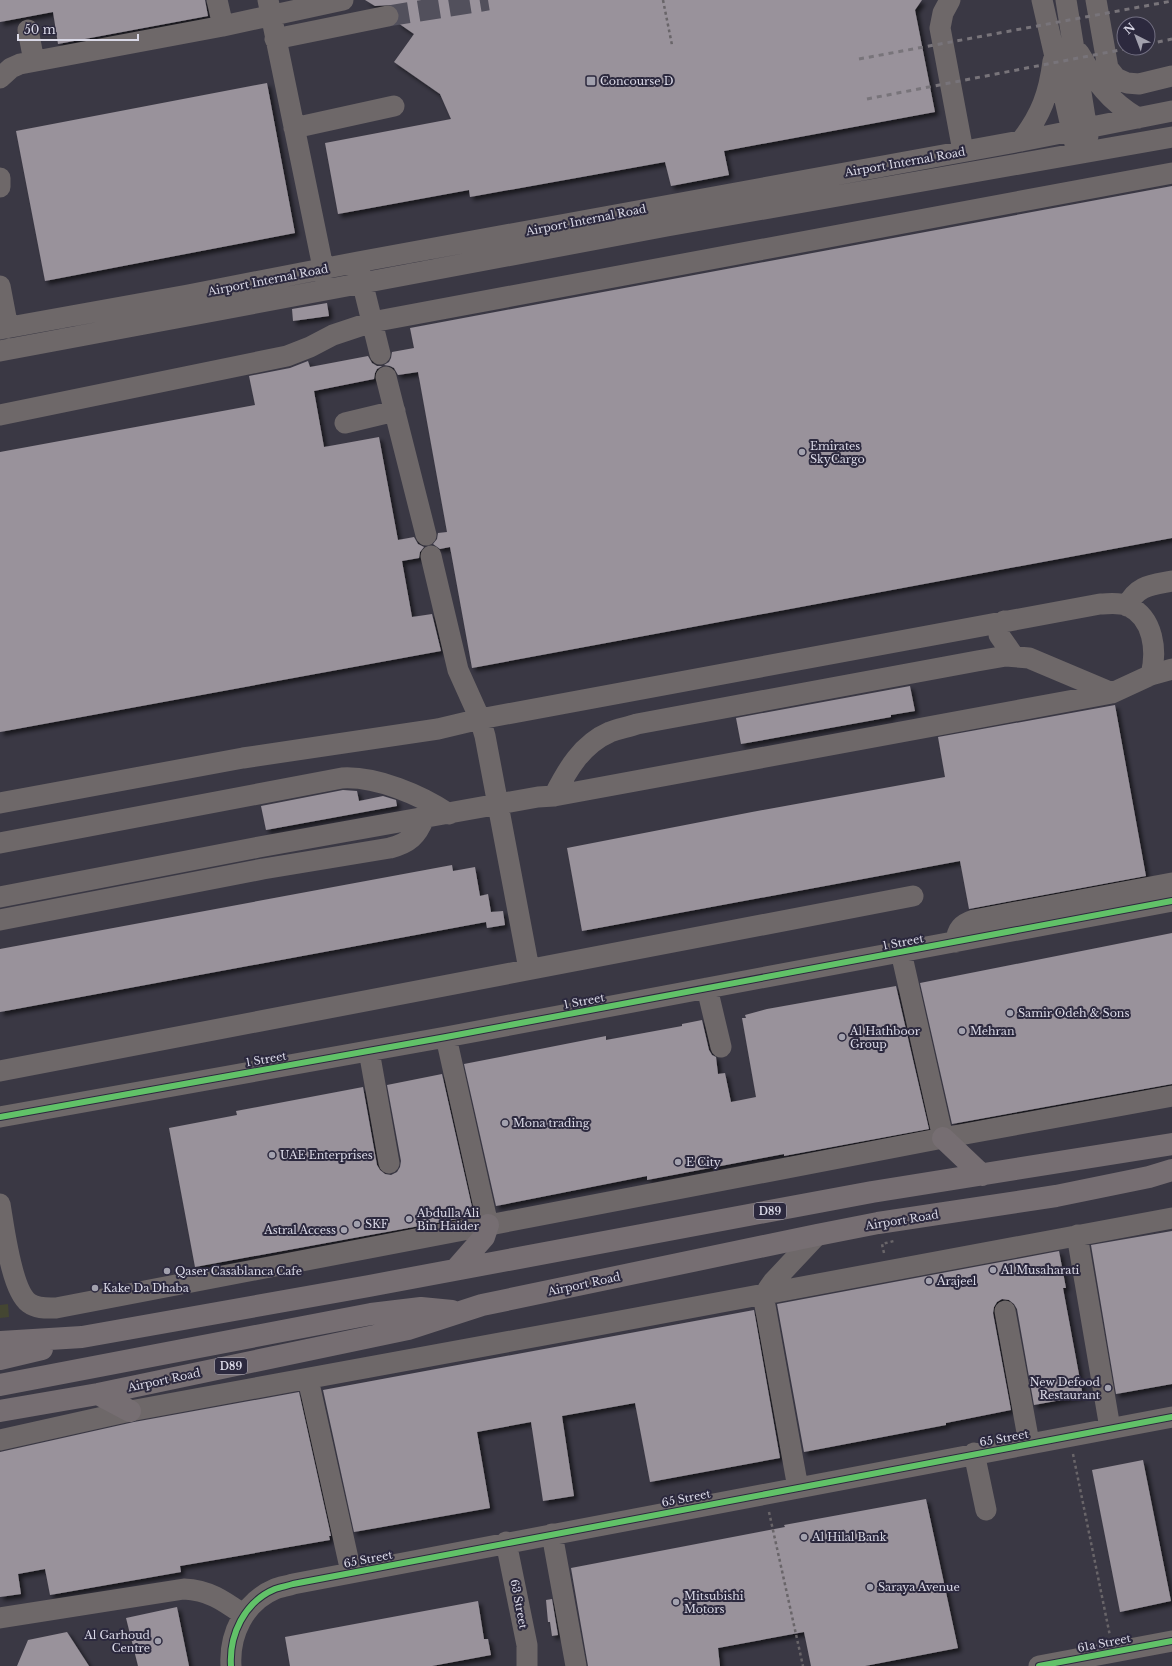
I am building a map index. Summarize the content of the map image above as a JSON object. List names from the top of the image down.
{
  "streets": {
    "highway": ["D89", "Airport Road"],
    "street": [
      "Airport Internal Road",
      "1 Street",
      "65 Street",
      "63 Street",
      "61a Street"
    ]
  },
  "crossings": [
    ["65 Street", "63 Street"]
  ],
  "places": {
    "transit": ["Concourse D"],
    "other": [
      "Emirates SkyCargo",
      "Samir Odeh & Sons",
      "Mehran",
      "Al Hathboor Group",
      "Mona trading",
      "UAE Enterprises",
      "E City",
      "Abdulla Ali Bin Haider",
      "SKF",
      "Astral Access",
      "Al Musaharati",
      "Qaser Casablanca Cafe",
      "Arajeel",
      "Kake Da Dhaba",
      "New Defood Restaurant",
      "Al Hilal Bank",
      "Saraya Avenue",
      "Mitsubishi Motors",
      "Al Garhoud Centre"
    ]
  },
  "scale_bar": "50 m",
  "north": "top left"
}
